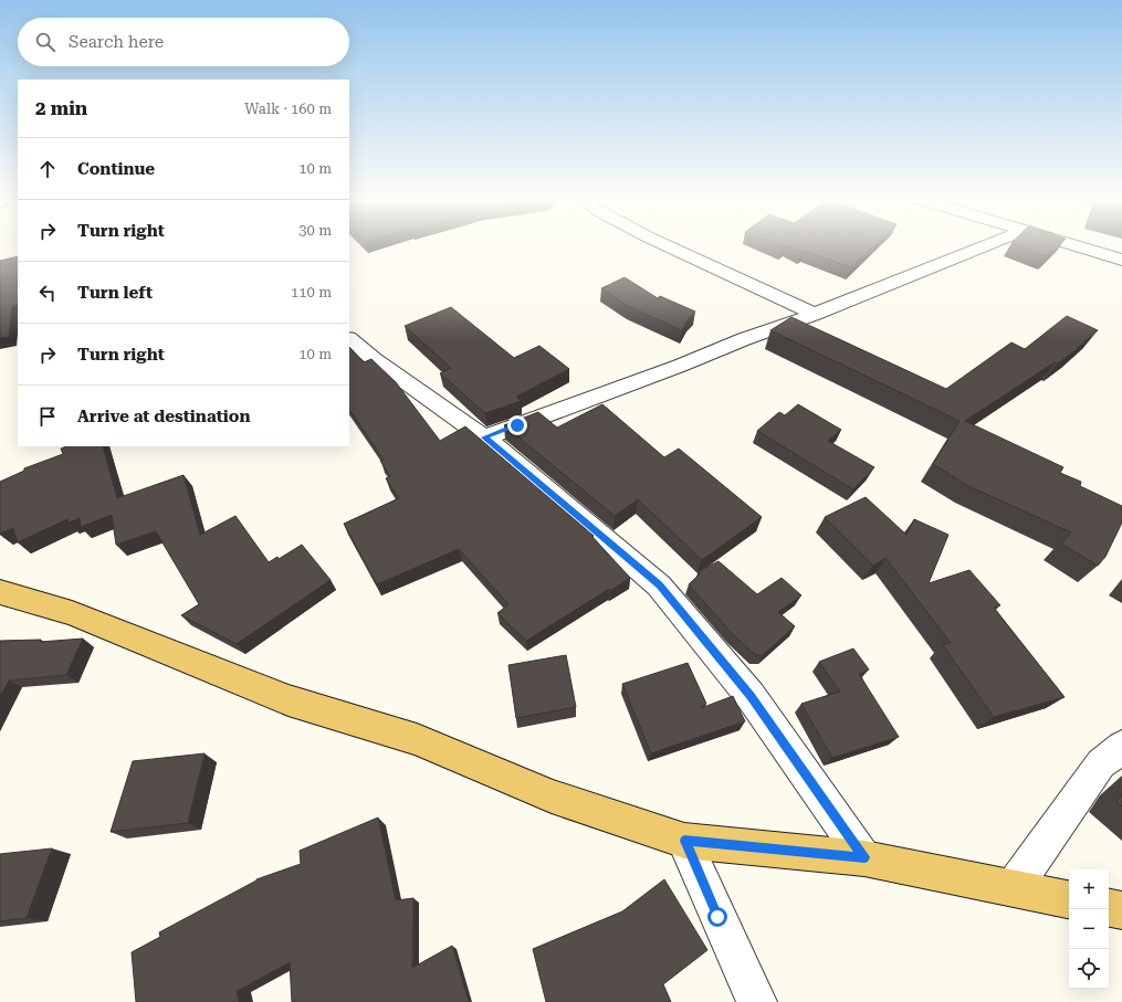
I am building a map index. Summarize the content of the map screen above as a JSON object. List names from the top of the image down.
{
  "page": {
    "search": "Search here",
    "heading": ["2 min", "Walk · 160 m"],
    "list": [
      ["Continue", "10 m"],
      ["Turn right", "30 m"],
      ["Turn left", "110 m"],
      ["Turn right", "10 m"],
      "Arrive at destination"
    ],
    "map_buttons": ["+", "−"]
  }
}
